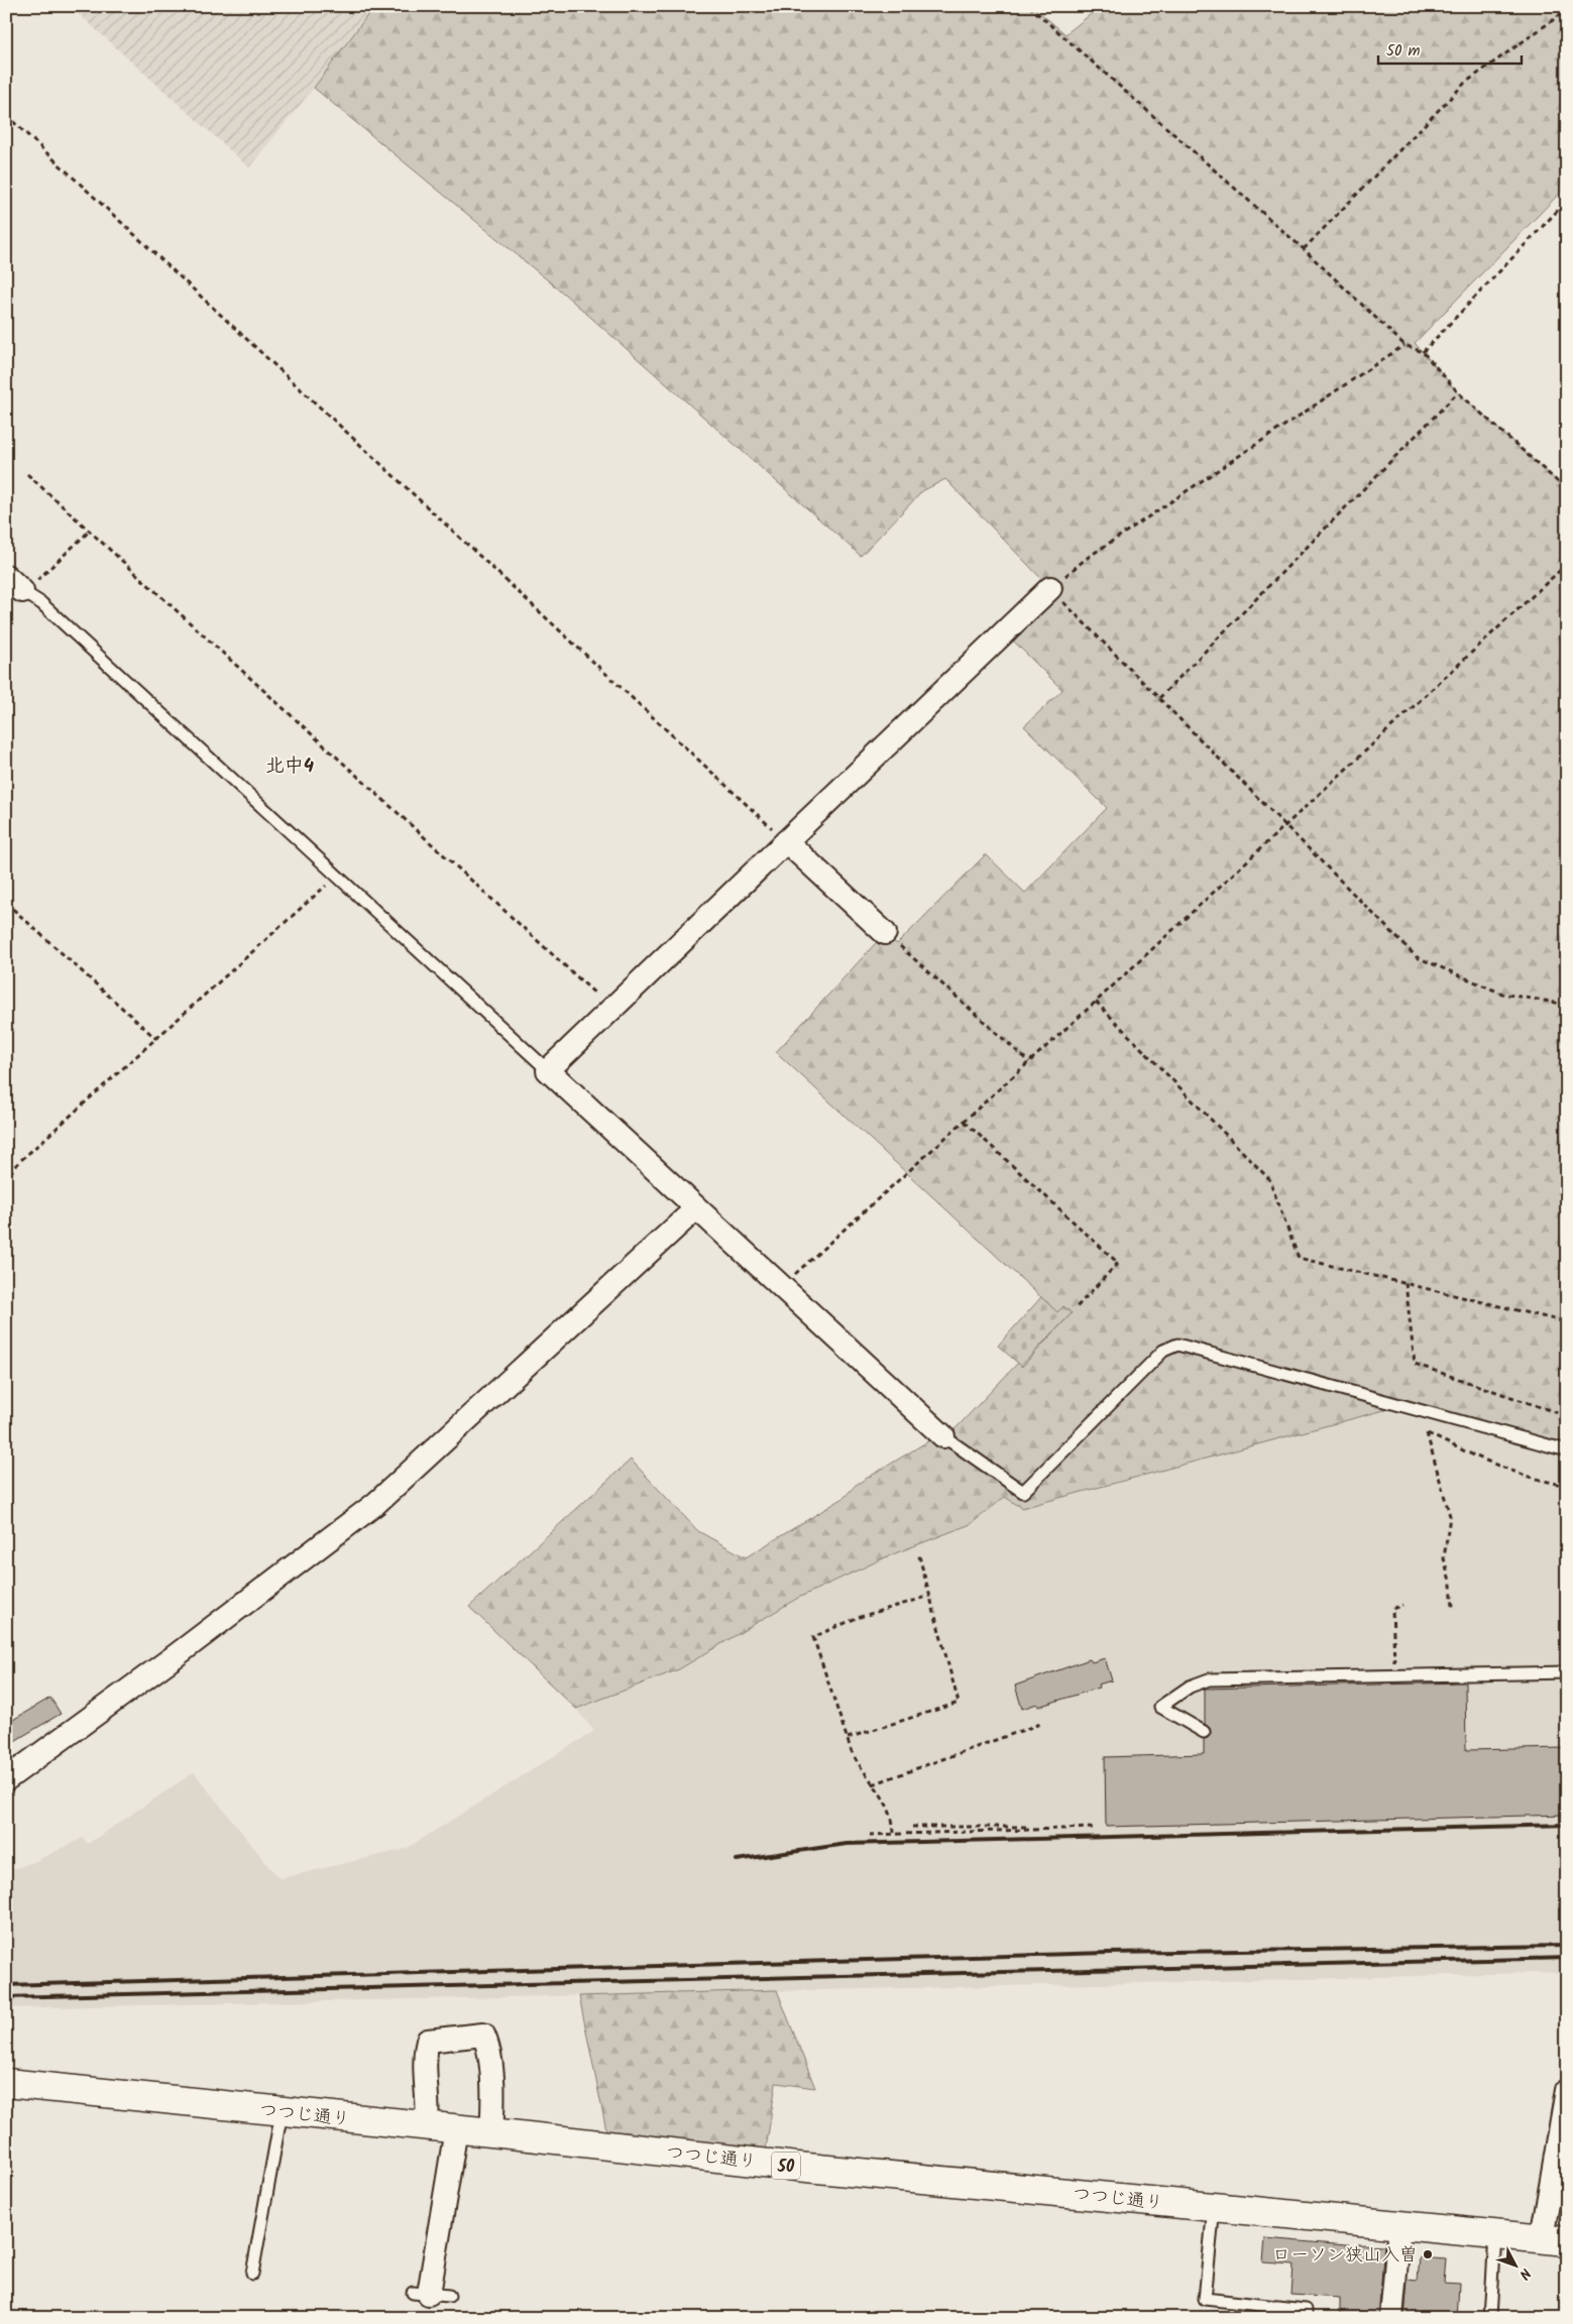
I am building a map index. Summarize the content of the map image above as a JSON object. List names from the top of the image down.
{
  "streets": {
    "main road": ["つつじ通り", "50"]
  },
  "districts": ["北中4"],
  "places": ["ローソン狭山入曽"],
  "scale_bar": "50 m",
  "north": "bottom right"
}
